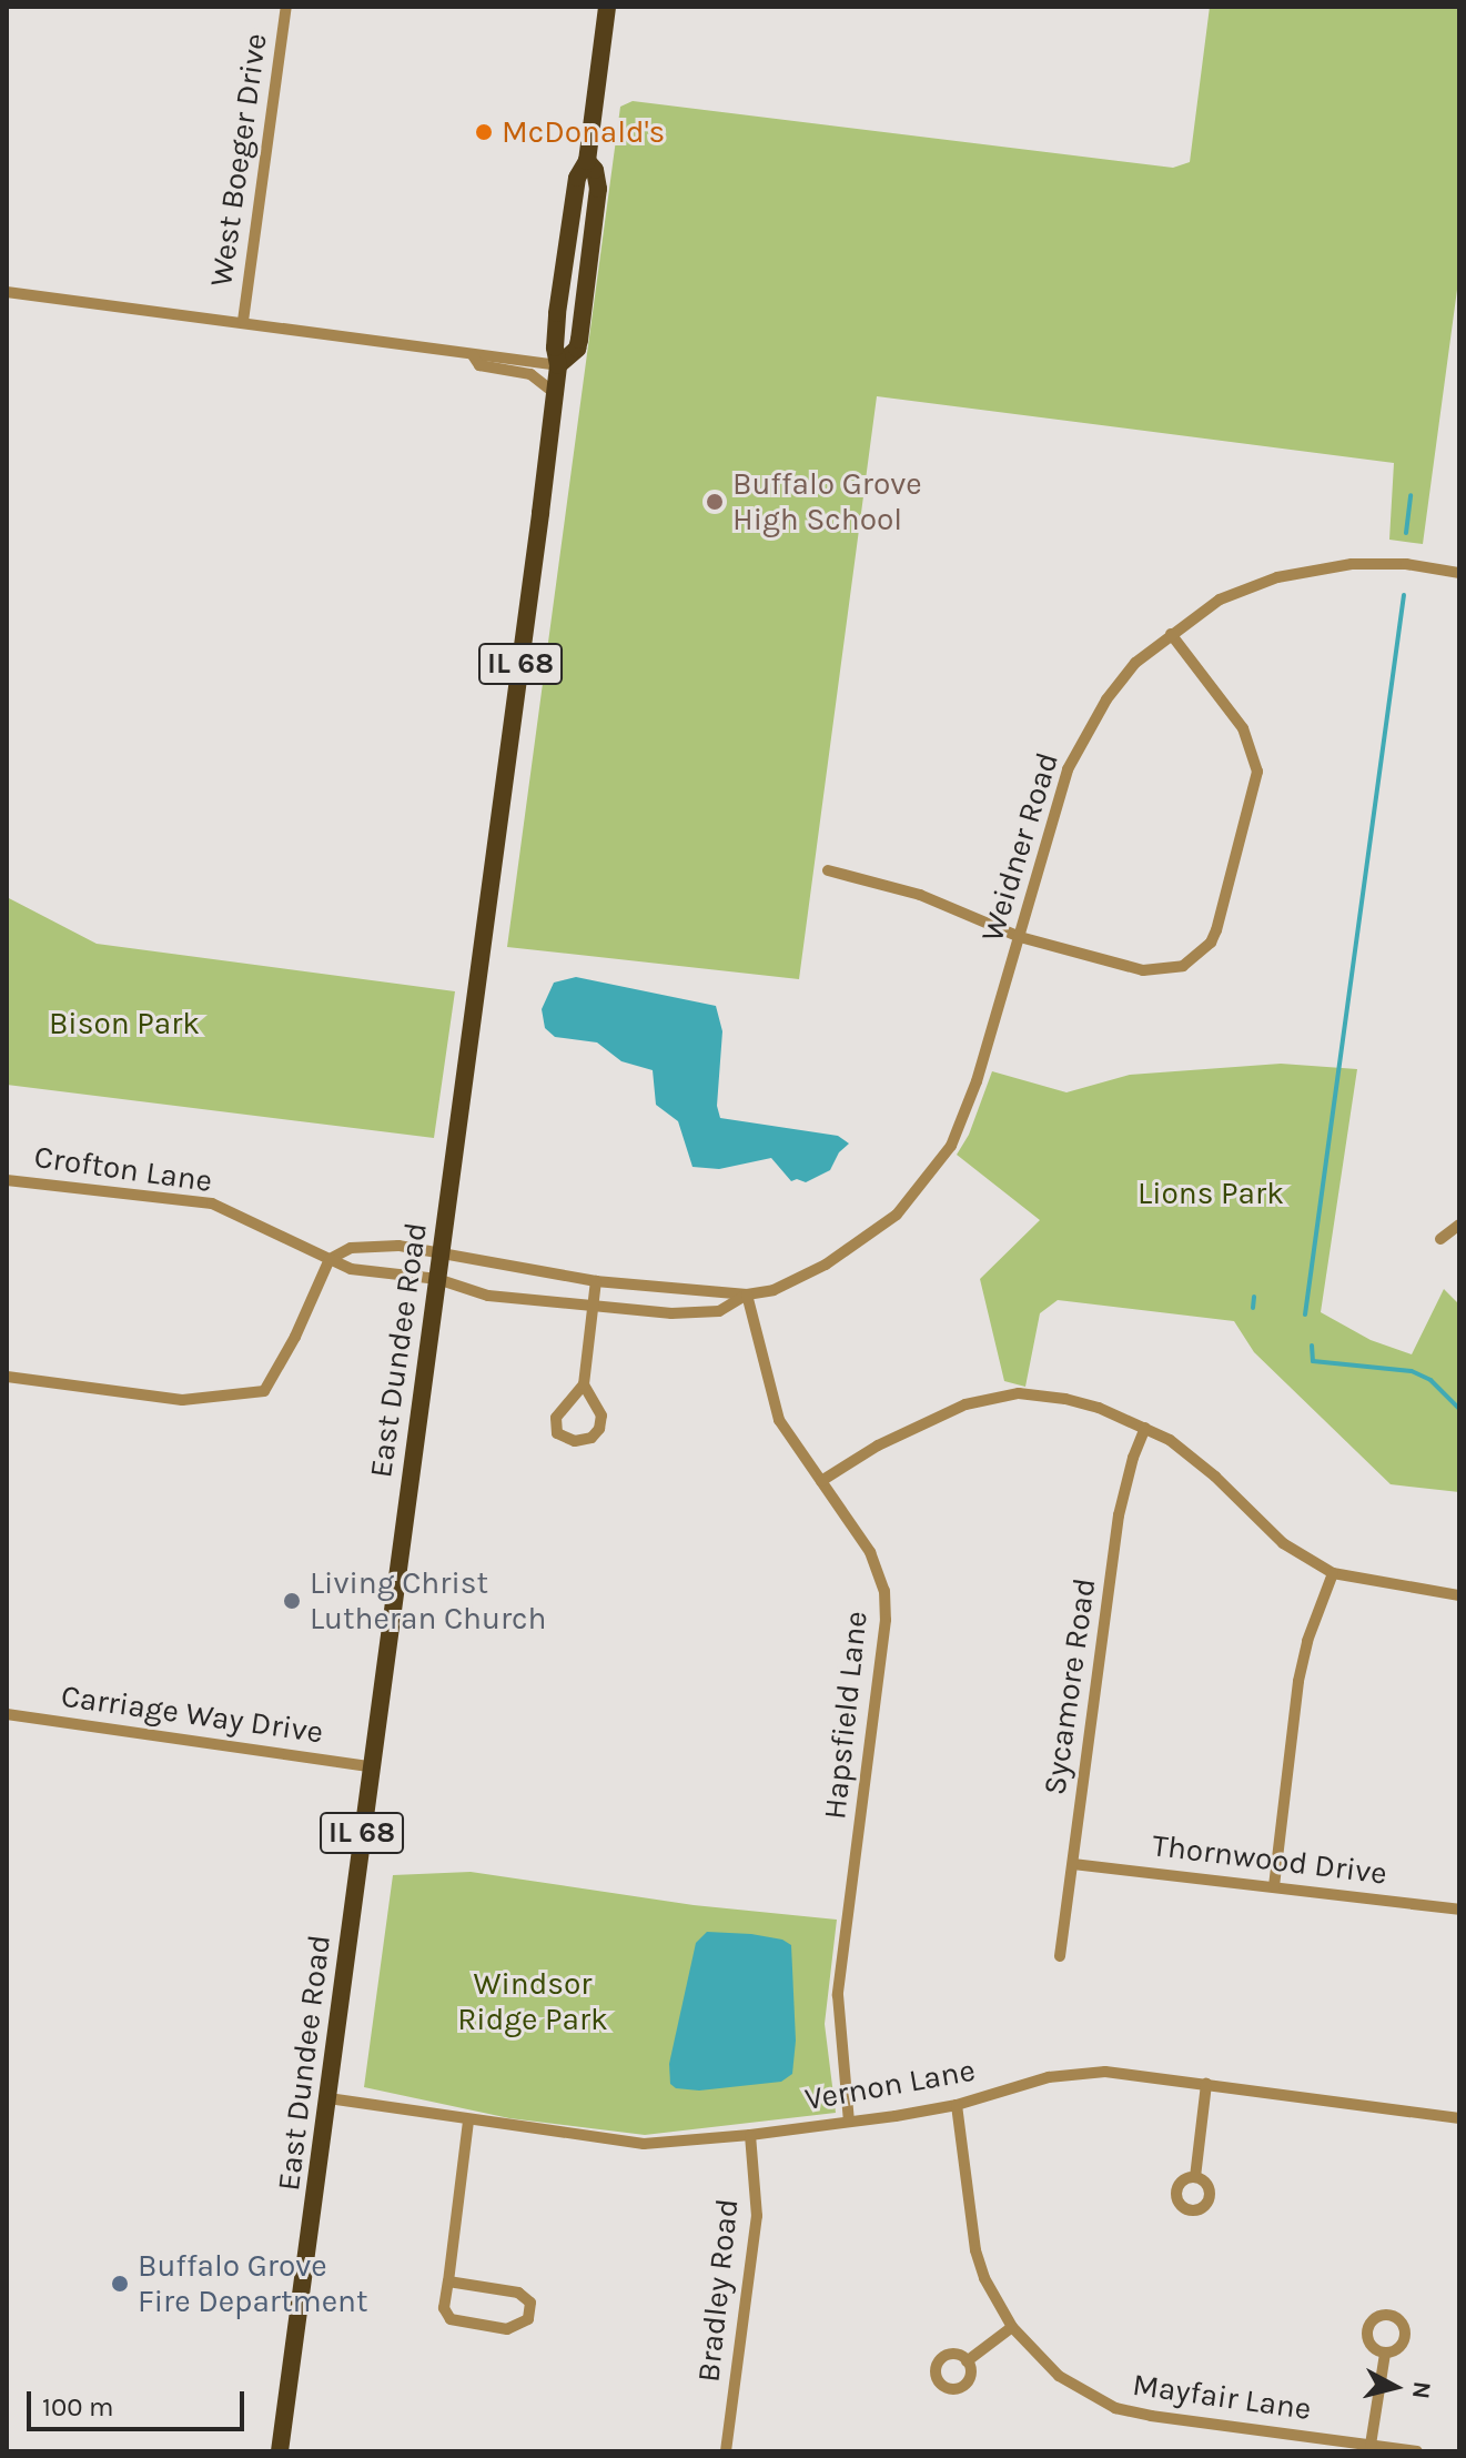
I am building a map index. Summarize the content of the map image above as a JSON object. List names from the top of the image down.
{
  "streets": {
    "main road": ["IL 68", "East Dundee Road"],
    "street": [
      "West Boeger Drive",
      "Weidner Road",
      "Crofton Lane",
      "Sycamore Road",
      "Carriage Way Drive",
      "Hapsfield Lane",
      "Thornwood Drive",
      "Vernon Lane",
      "Bradley Road",
      "Mayfair Lane"
    ]
  },
  "crossings": [
    ["Weidner Road", "Crofton Lane"],
    ["Weidner Road", "East Dundee Road"],
    ["Weidner Road", "Hapsfield Lane"],
    ["Crofton Lane", "East Dundee Road"],
    ["East Dundee Road", "Carriage Way Drive"],
    ["East Dundee Road", "Vernon Lane"],
    ["Sycamore Road", "Thornwood Drive"],
    ["Hapsfield Lane", "Vernon Lane"],
    ["Vernon Lane", "Bradley Road"],
    ["Vernon Lane", "Mayfair Lane"]
  ],
  "parks": ["Bison Park", "Lions Park", "Windsor Ridge Park"],
  "places": [
    "McDonald's",
    "Buffalo Grove High School",
    "Living Christ Lutheran Church",
    "Buffalo Grove Fire Department"
  ],
  "scale_bar": "100 m",
  "north": "right"
}
